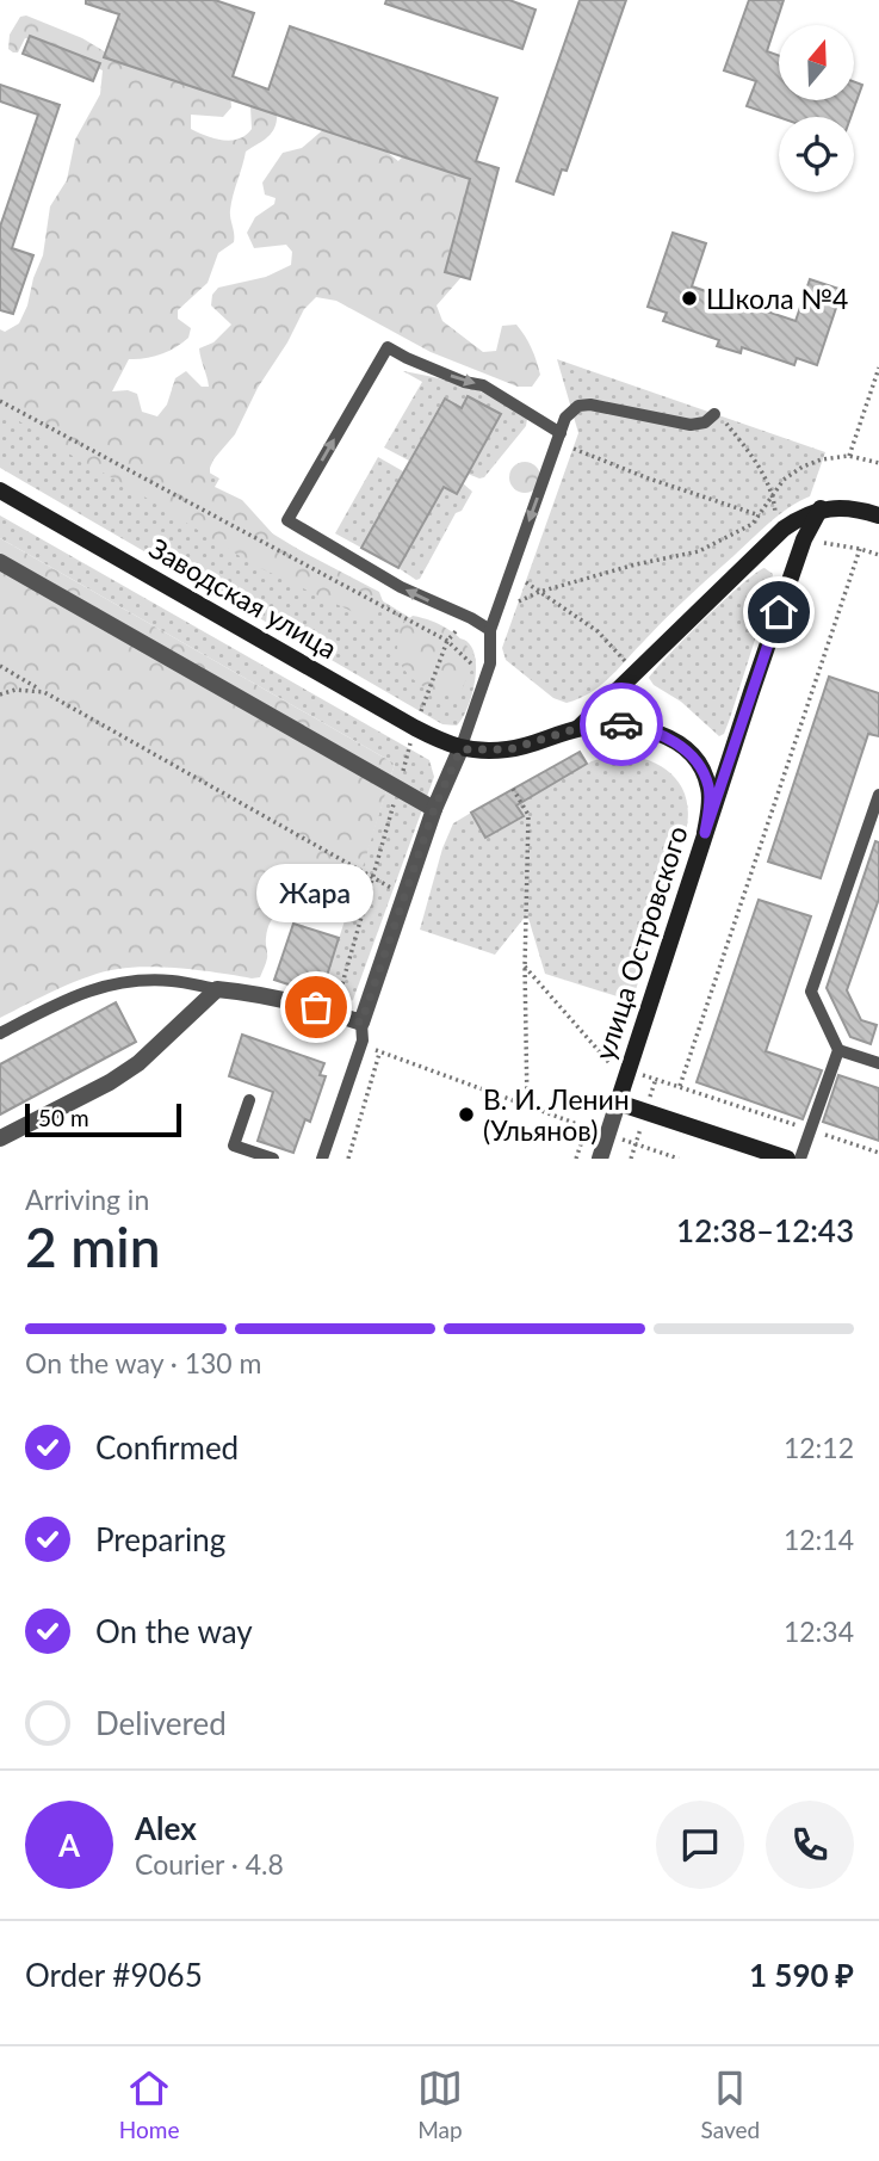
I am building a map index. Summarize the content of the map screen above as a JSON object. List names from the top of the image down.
{
  "streets": {
    "main road": ["Заводская улица", "улица Островского"]
  },
  "places": ["Школа №4", "Жара", "В. И. Ленин (Ульянов)"],
  "scale_bar": "50 m",
  "north": "top",
  "page": {
    "bubble": "Жара",
    "scale": "50 m",
    "heading": ["2 min", "Arriving in", "12:38–12:43"],
    "panel": [
      "Alex",
      "Courier · 4.8",
      "Order #9065",
      "1 590 ₽"
    ],
    "bar": "On the way · 130 m",
    "list": [
      ["Confirmed", "12:12"],
      ["Preparing", "12:14"],
      ["On the way", "12:34"],
      "Delivered"
    ],
    "round": "A",
    "tabs": ["Home", "Map", "Saved"]
  }
}
